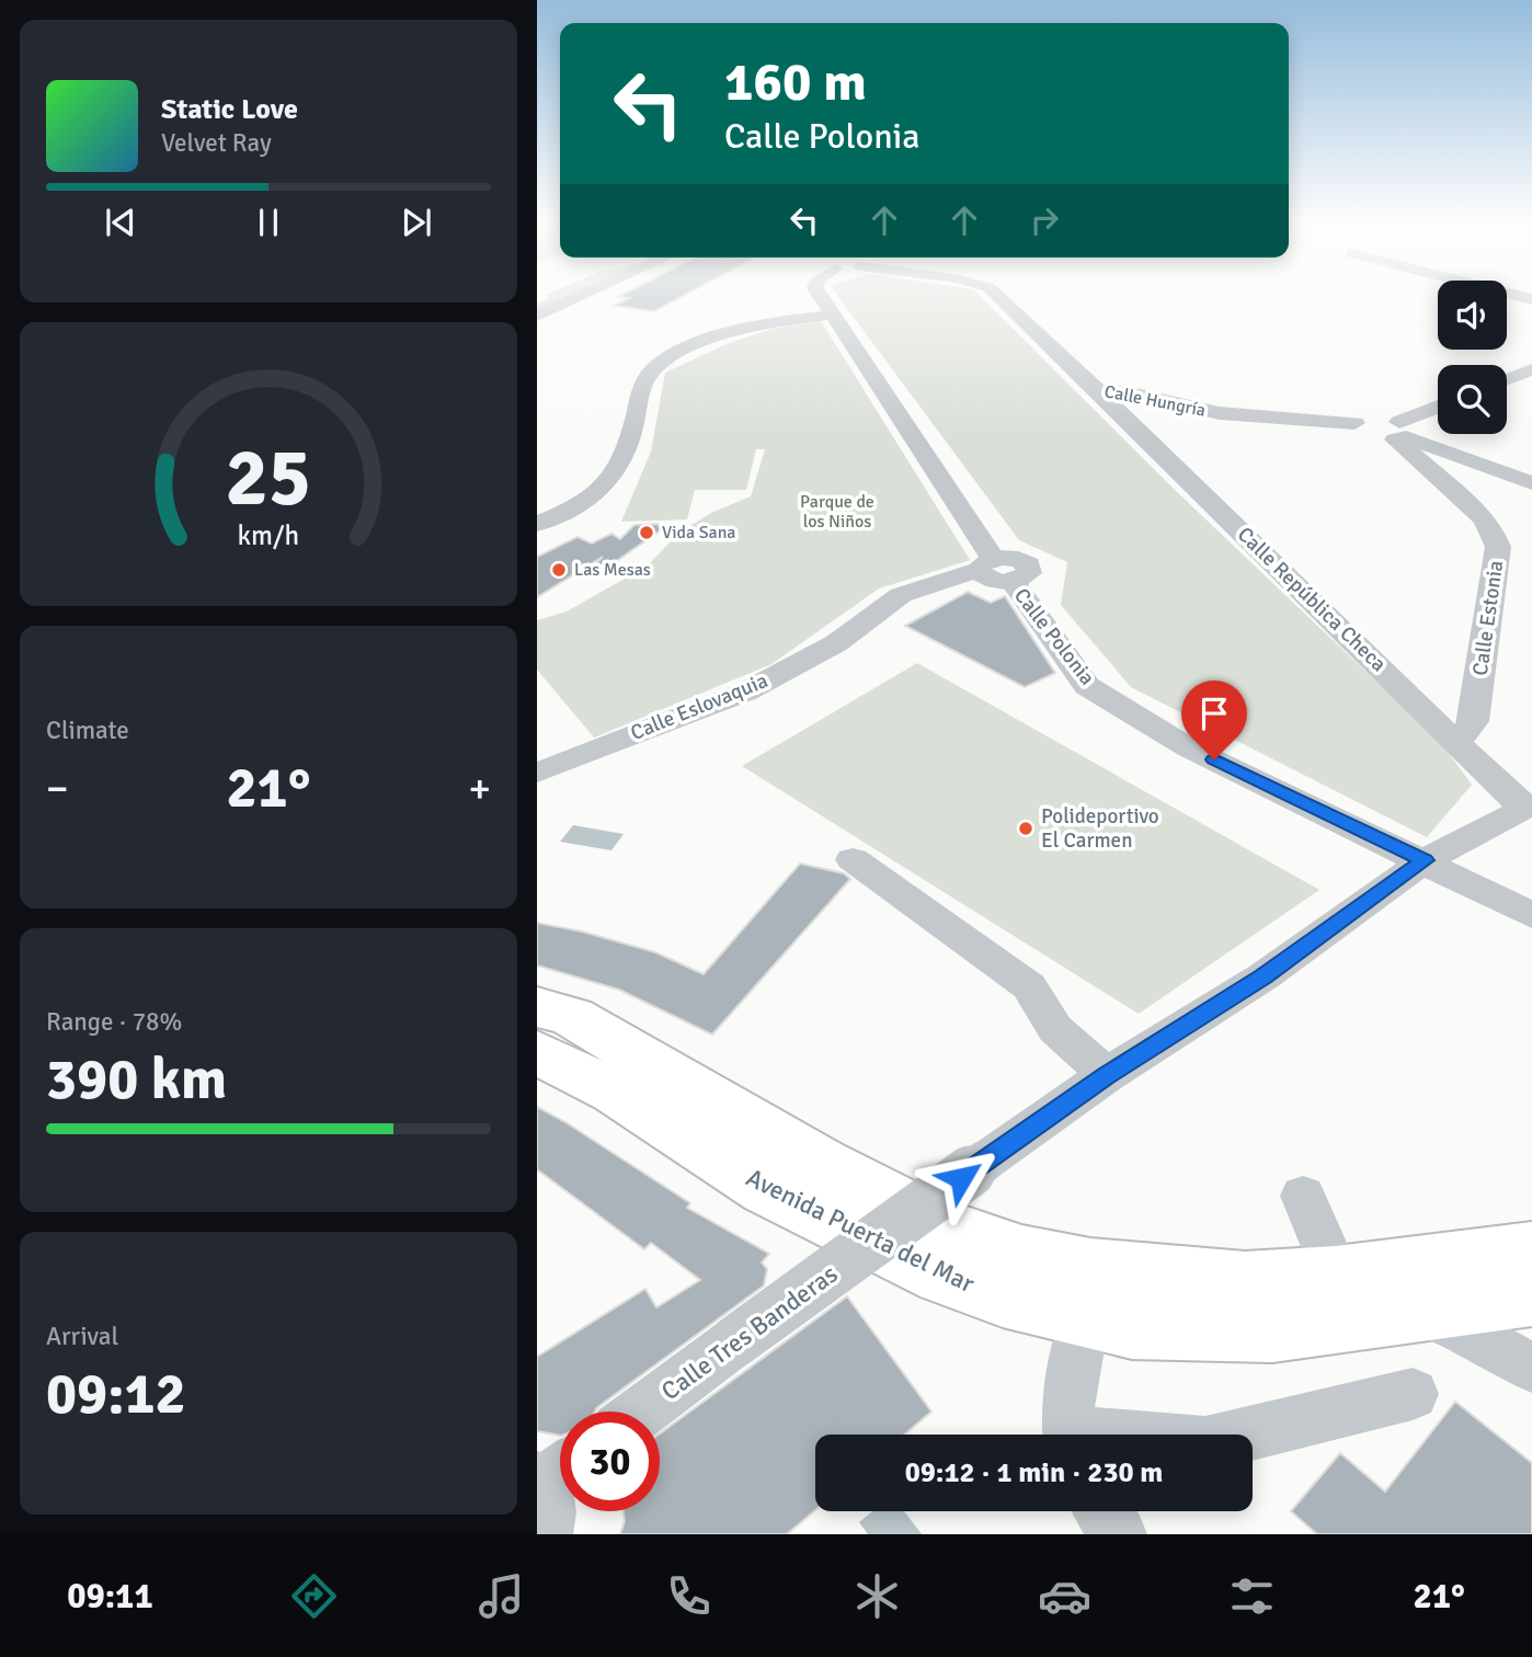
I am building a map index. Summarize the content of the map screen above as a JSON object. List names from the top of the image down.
{
  "streets": {
    "main road": ["Avenida Puerta del Mar"],
    "street": [
      "Calle Hungría",
      "Calle República Checa",
      "Calle Estonia",
      "Calle Polonia",
      "Calle Eslovaquia",
      "Calle Tres Banderas"
    ]
  },
  "crossings": [
    ["Calle Hungría", "Calle República Checa"],
    ["Calle Hungría", "Calle Estonia"],
    ["Calle República Checa", "Calle Estonia"],
    ["Calle República Checa", "Calle Tres Banderas"],
    ["Calle Polonia", "Calle Eslovaquia"],
    ["Calle Polonia", "Calle Tres Banderas"]
  ],
  "parks": ["Parque de los Niños"],
  "places": ["Vida Sana", "Las Mesas", "Polideportivo El Carmen"],
  "page": {
    "turn": ["160 m", "Calle Polonia"],
    "song": ["Static Love", "Velvet Ray"],
    "tile": [
      "Climate",
      ["Range · 78%", "390 km"],
      ["Arrival", "09:12"]
    ],
    "heat": ["−", "21°", "+"],
    "limit": "30",
    "trip": "09:12 · 1 min · 230 m",
    "tabs": ["09:11", "21°"],
    "gauge": ["25", "km/h"]
  }
}
